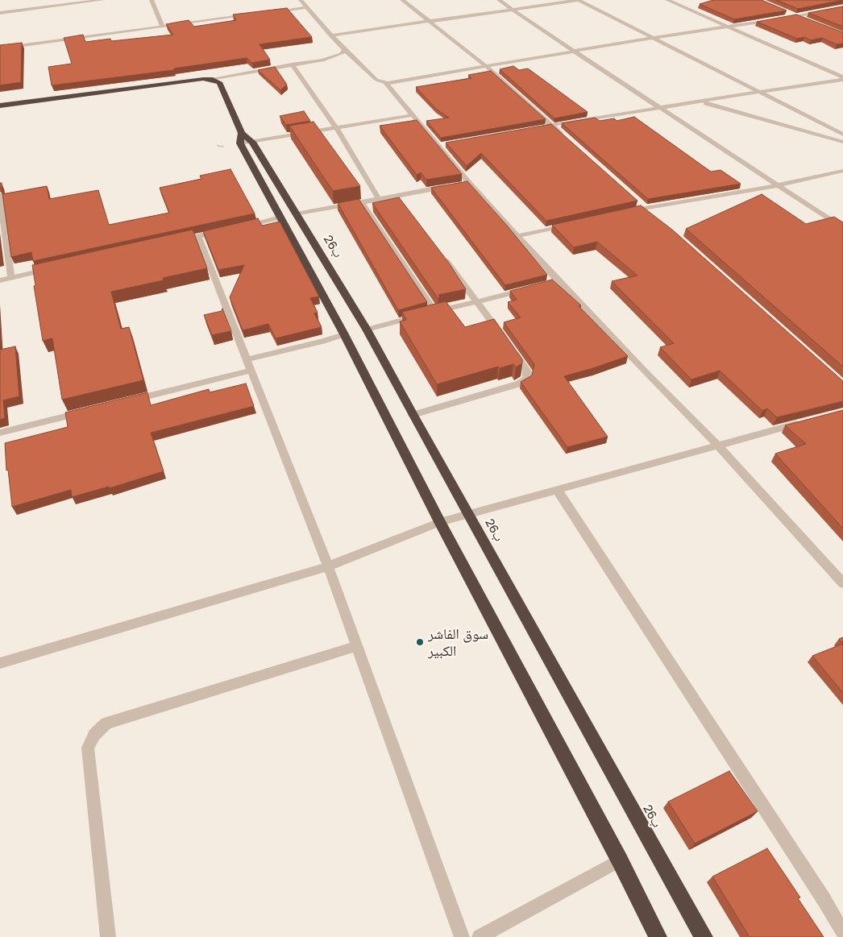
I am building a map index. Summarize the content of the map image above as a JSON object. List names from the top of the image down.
{
  "streets": {
    "highway": ["26ب"]
  },
  "places": ["سوق الفاشر الكبير"]
}
